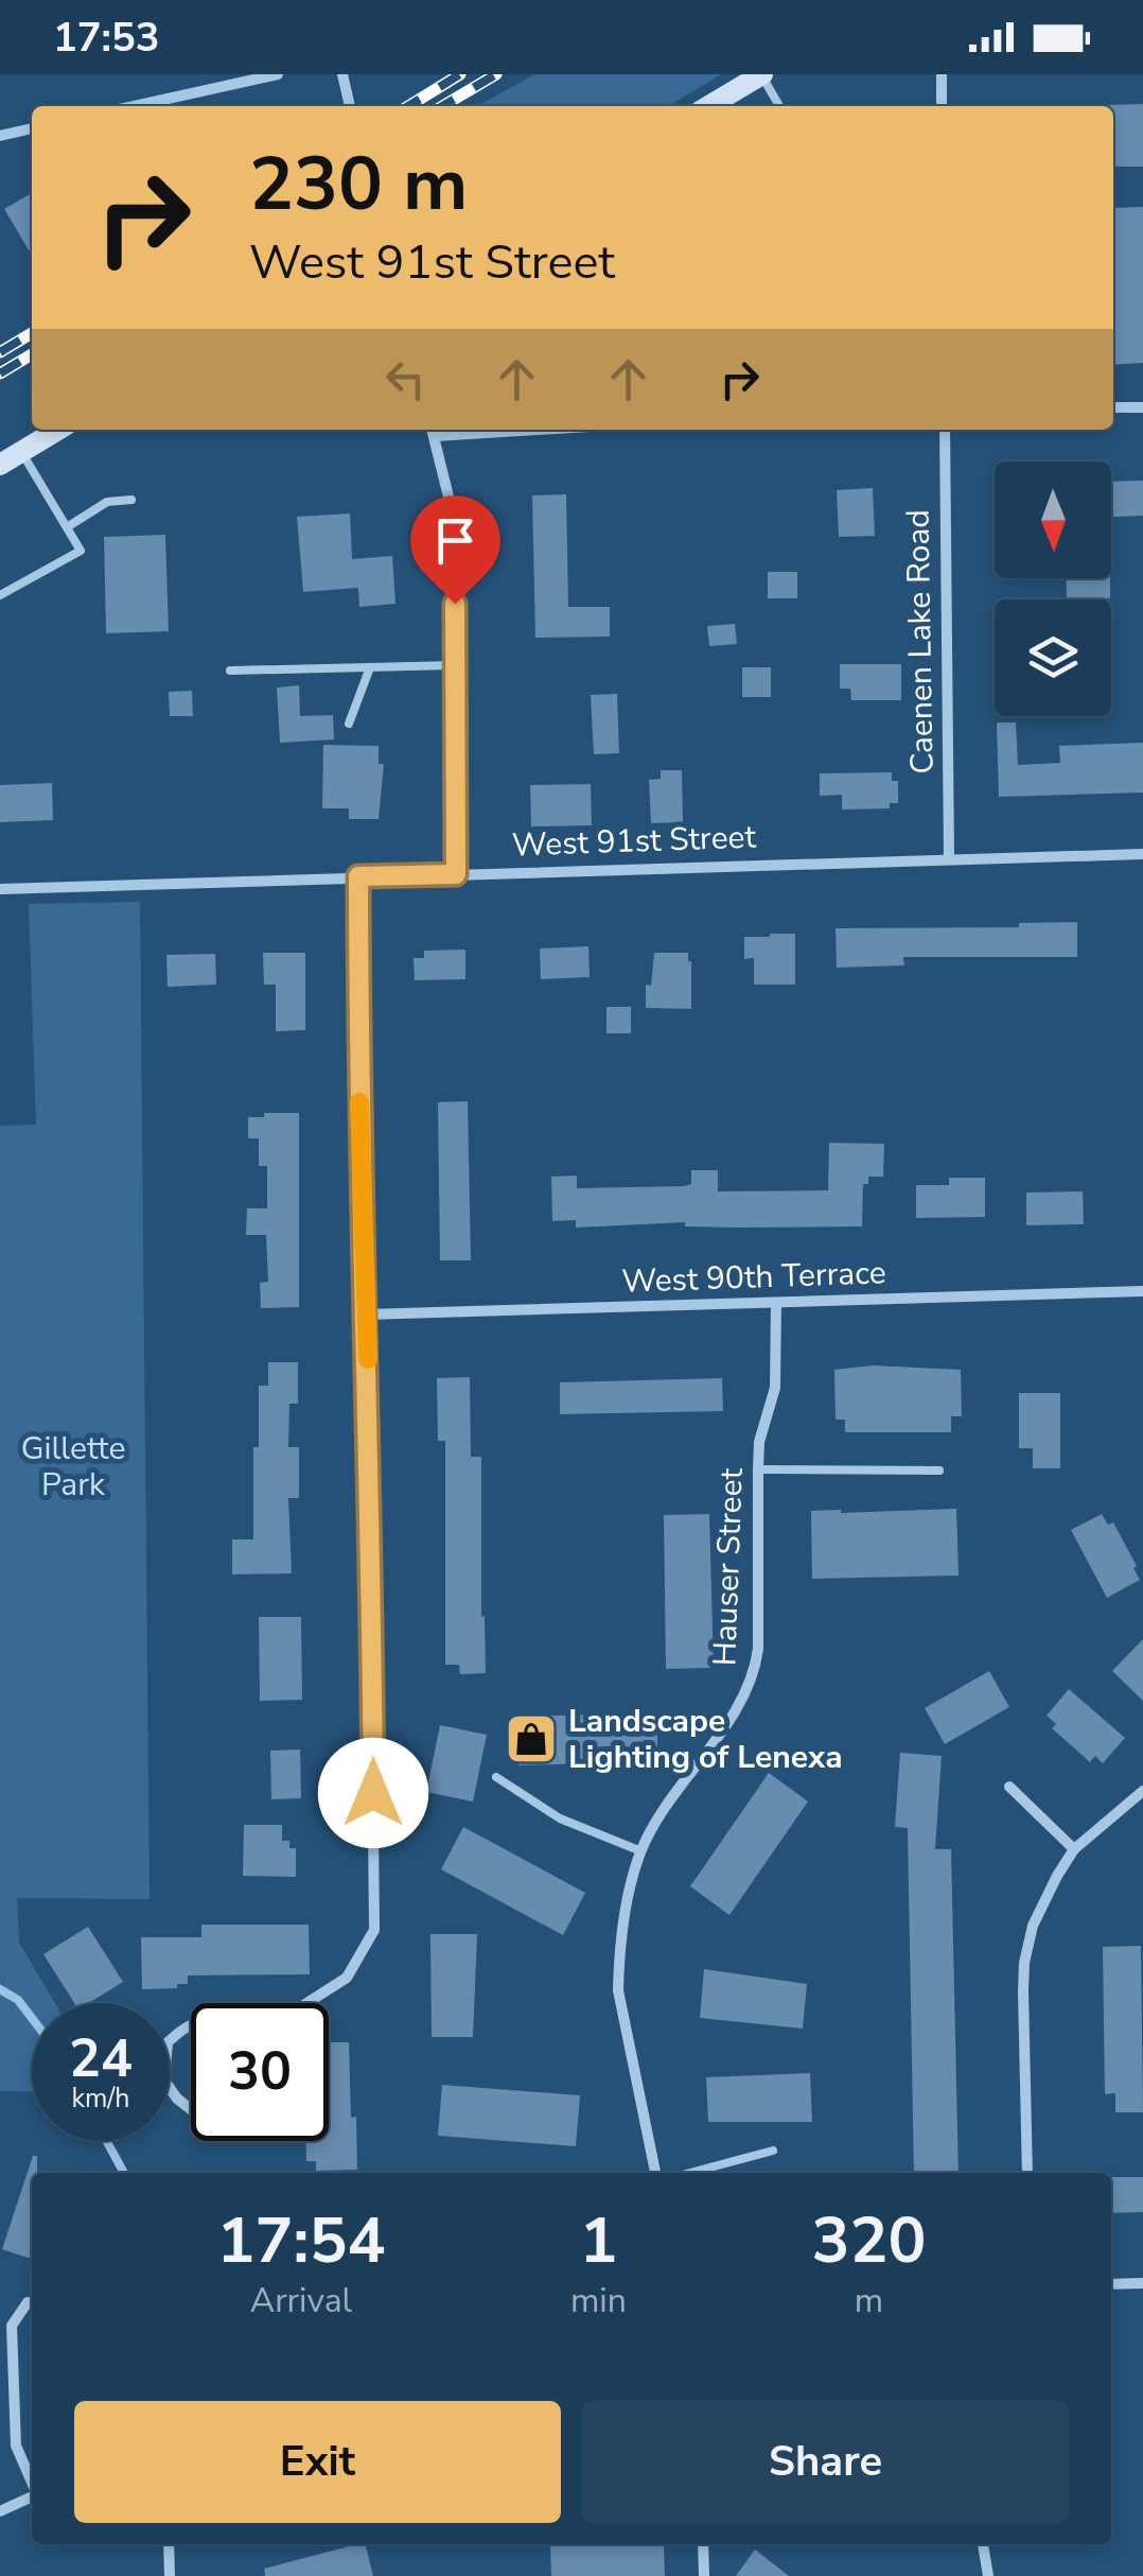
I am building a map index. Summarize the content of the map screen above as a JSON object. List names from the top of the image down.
{
  "streets": {
    "street": [
      "Caenen Lake Road",
      "West 91st Street",
      "West 90th Terrace",
      "Hauser Street"
    ]
  },
  "crossings": [
    ["Caenen Lake Road", "West 91st Street"],
    ["West 90th Terrace", "Hauser Street"]
  ],
  "parks": ["Gillette Park"],
  "places": {
    "shop": ["Landscape Lighting of Lenexa"]
  },
  "north": "bottom",
  "page": {
    "status": "17:53",
    "turn": ["230 m", "West 91st Street"],
    "speed": "24 km/h",
    "limit": "30",
    "eta": [
      "17:54",
      "Arrival",
      "1",
      "min",
      "320",
      "m"
    ],
    "buttons": ["Exit", "Share"]
  }
}
